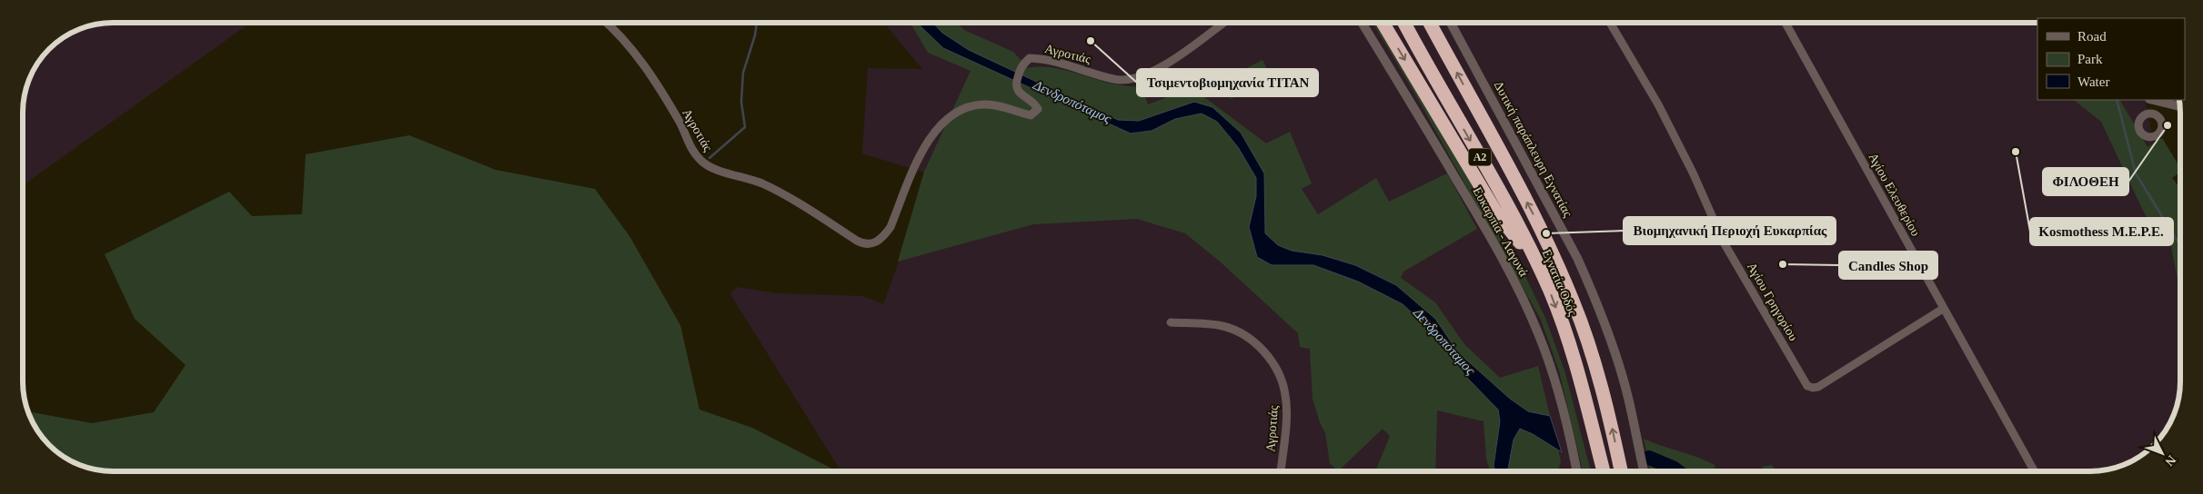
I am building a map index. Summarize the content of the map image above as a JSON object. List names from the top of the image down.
{
  "streets": {
    "highway": ["Α2", "Εγνατία Οδός"],
    "street": [
      "Αγροτιάς",
      "Δυτική παράπλευρη Εγνατίας",
      "Αγίου Ελευθερίου",
      "Ευκαρπία - Λαγυνά",
      "Αγίου Γρηγορίου"
    ]
  },
  "crossings": [
    ["Αγίου Ελευθερίου", "Αγίου Γρηγορίου"]
  ],
  "water": ["Δενδροπόταμος"],
  "places": [
    "Τσιμεντοβιομηχανία ΤΙΤΑΝ",
    "ΦΙΛΟΘΕΗ",
    "Kosmothess M.E.P.E.",
    "Βιομηχανική Περιοχή Ευκαρπίας",
    "Candles Shop"
  ],
  "legend": ["Road", "Park", "Water"],
  "north": "bottom right"
}
